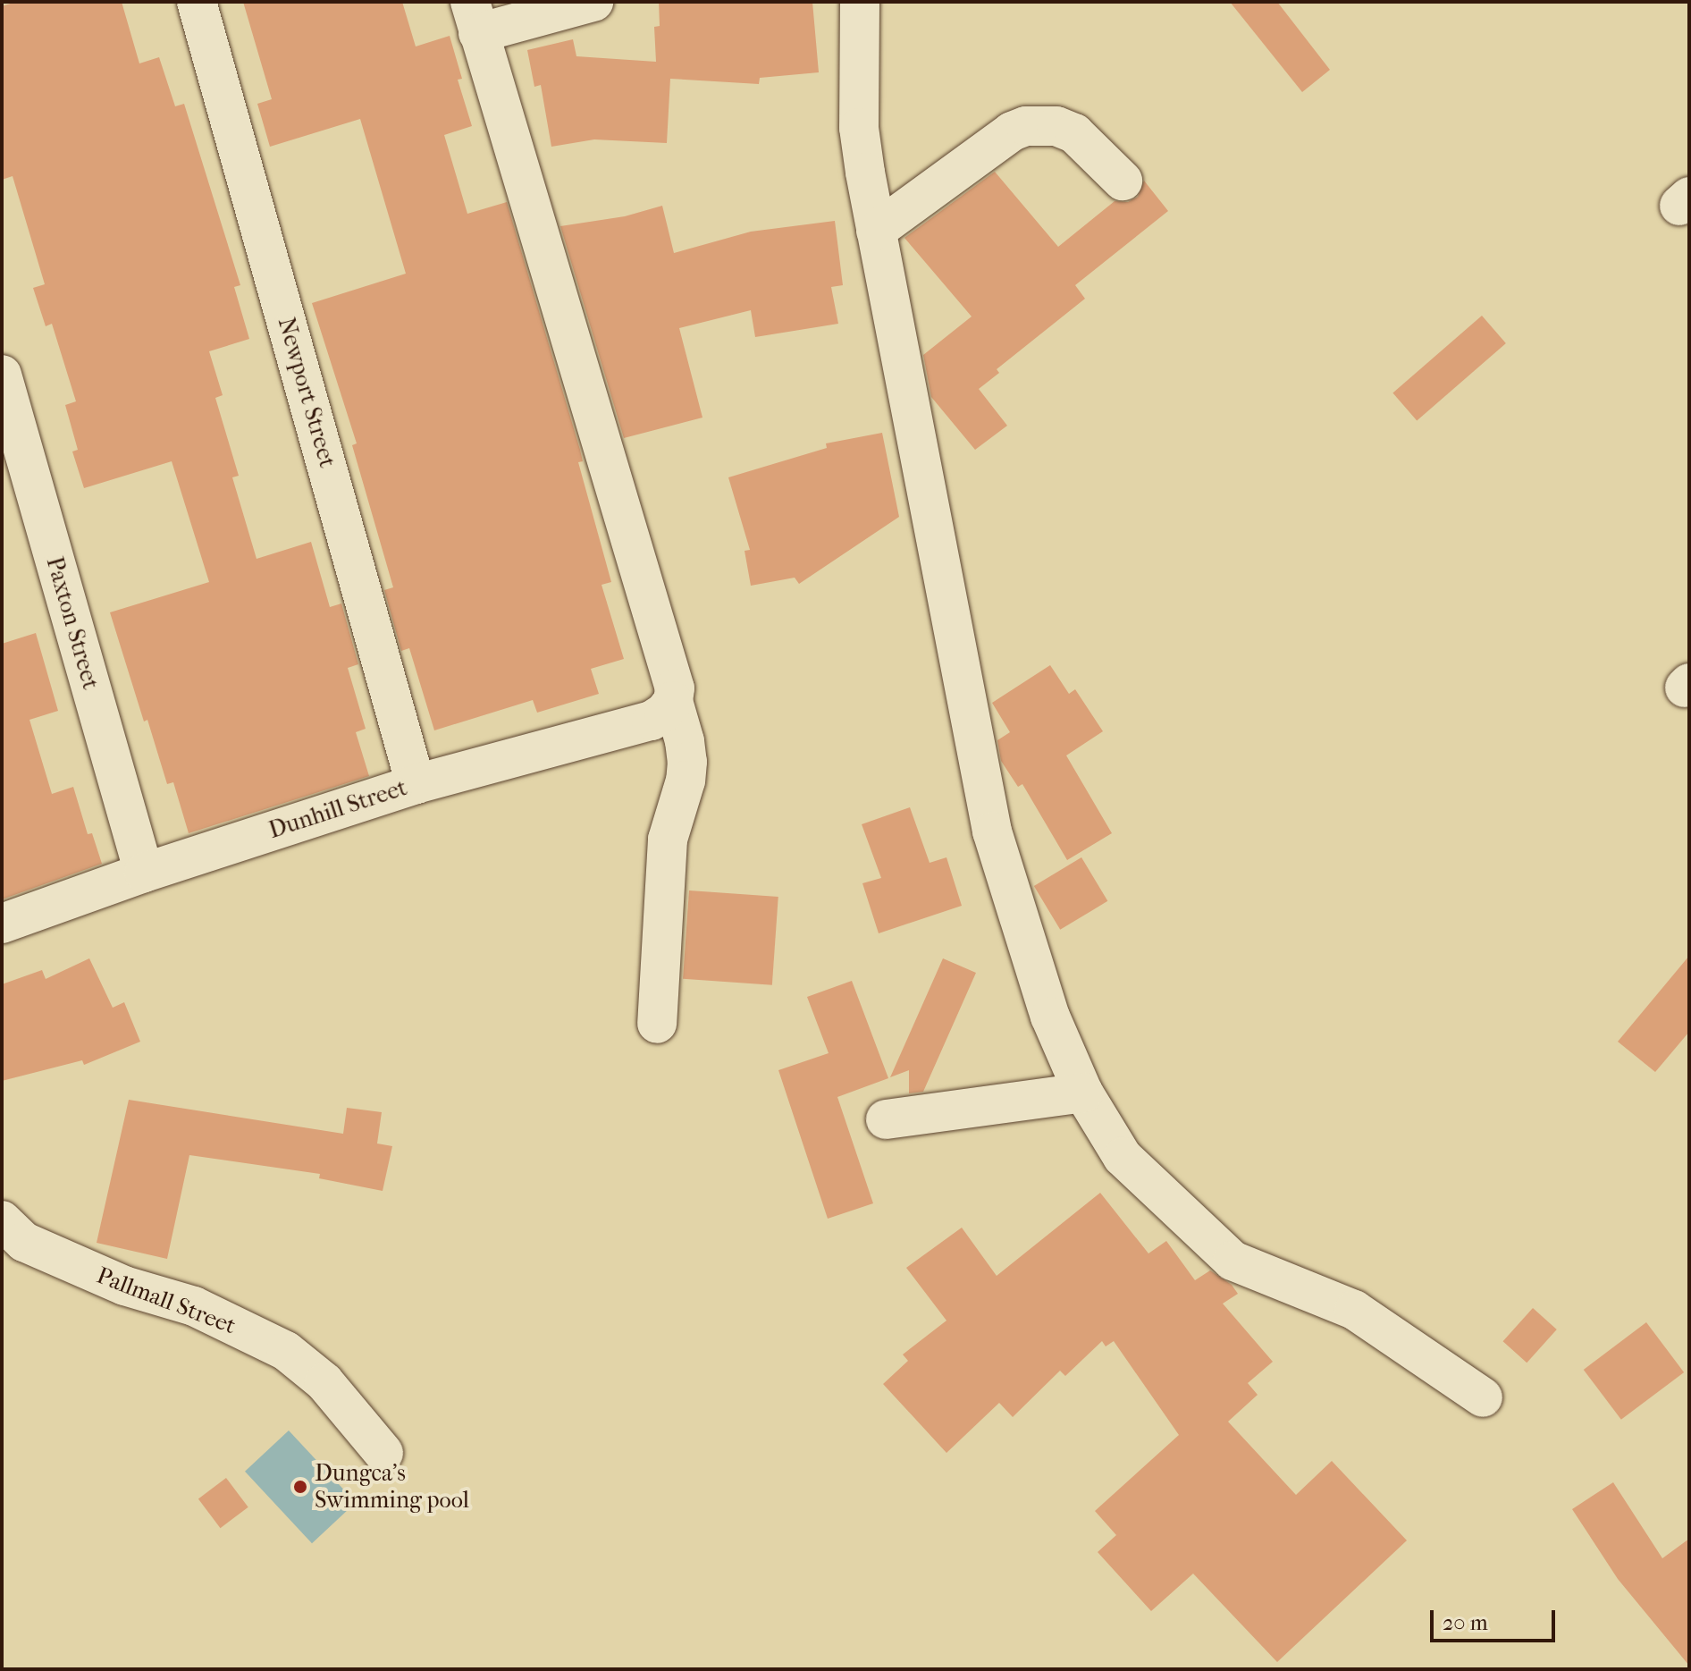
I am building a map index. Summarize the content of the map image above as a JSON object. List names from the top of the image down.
{
  "streets": {
    "street": [
      "Newport Street",
      "Paxton Street",
      "Dunhill Street",
      "Pallmall Street"
    ]
  },
  "crossings": [
    ["Newport Street", "Dunhill Street"],
    ["Paxton Street", "Dunhill Street"]
  ],
  "places": ["Dungca's Swimming pool"],
  "scale_bar": "20 m"
}
